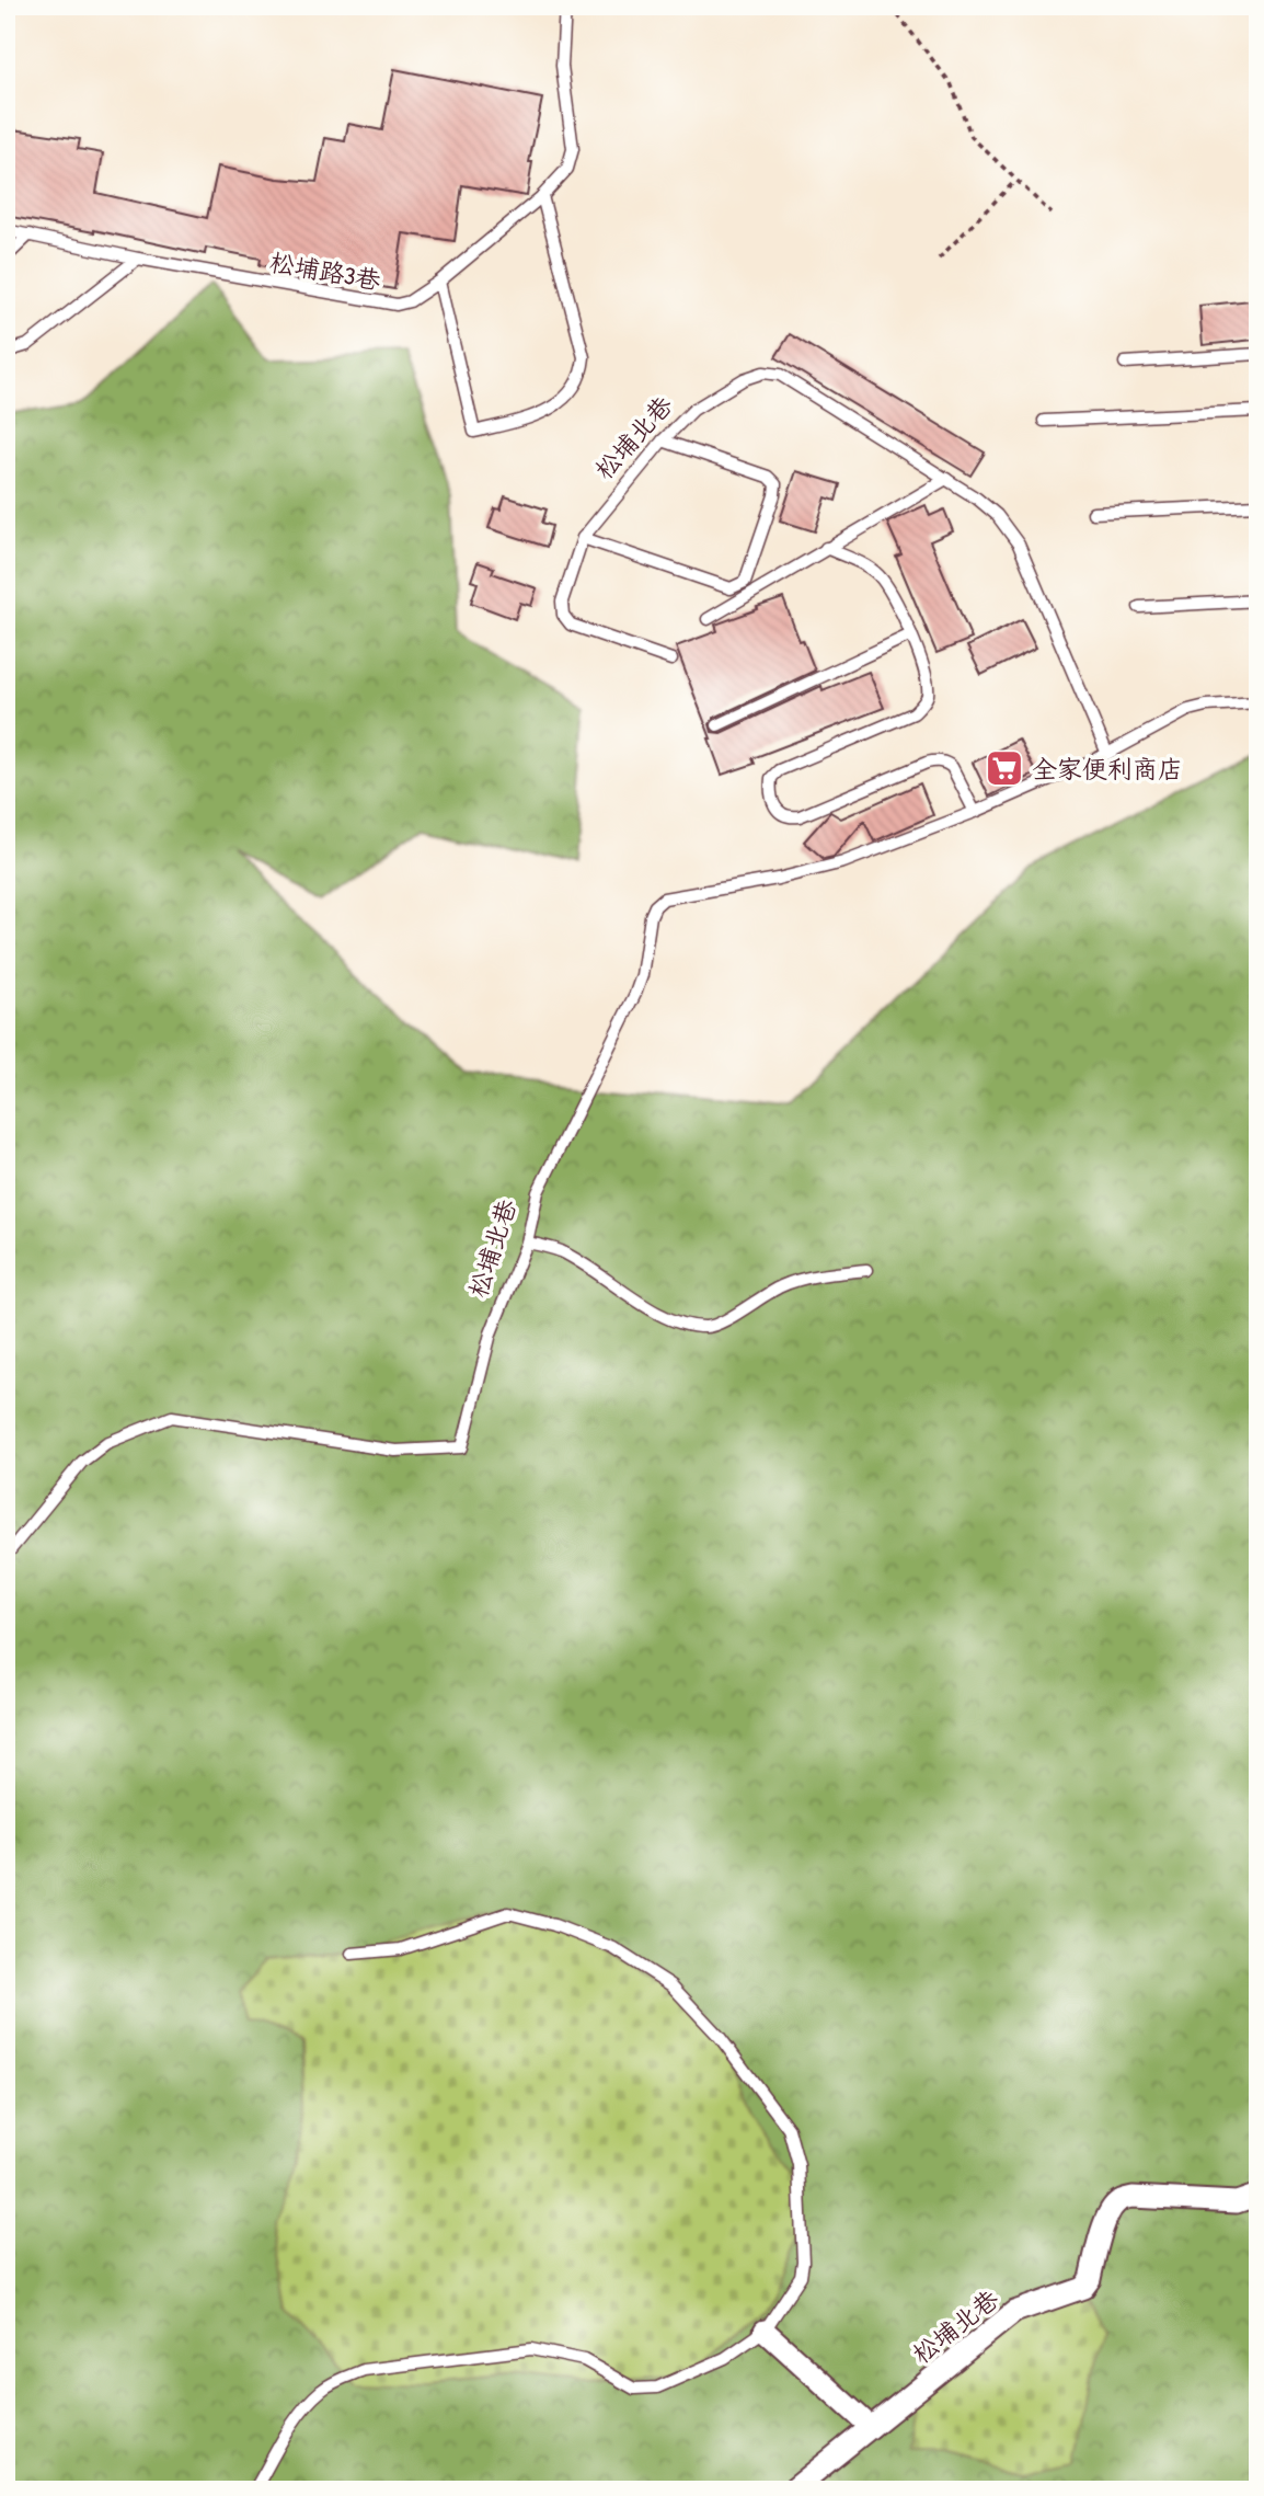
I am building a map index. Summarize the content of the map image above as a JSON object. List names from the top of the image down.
{
  "streets": {
    "street": ["松埔北巷"],
    "lane": ["松埔路3巷"]
  },
  "places": {
    "supermarket": ["全家便利商店"]
  }
}
